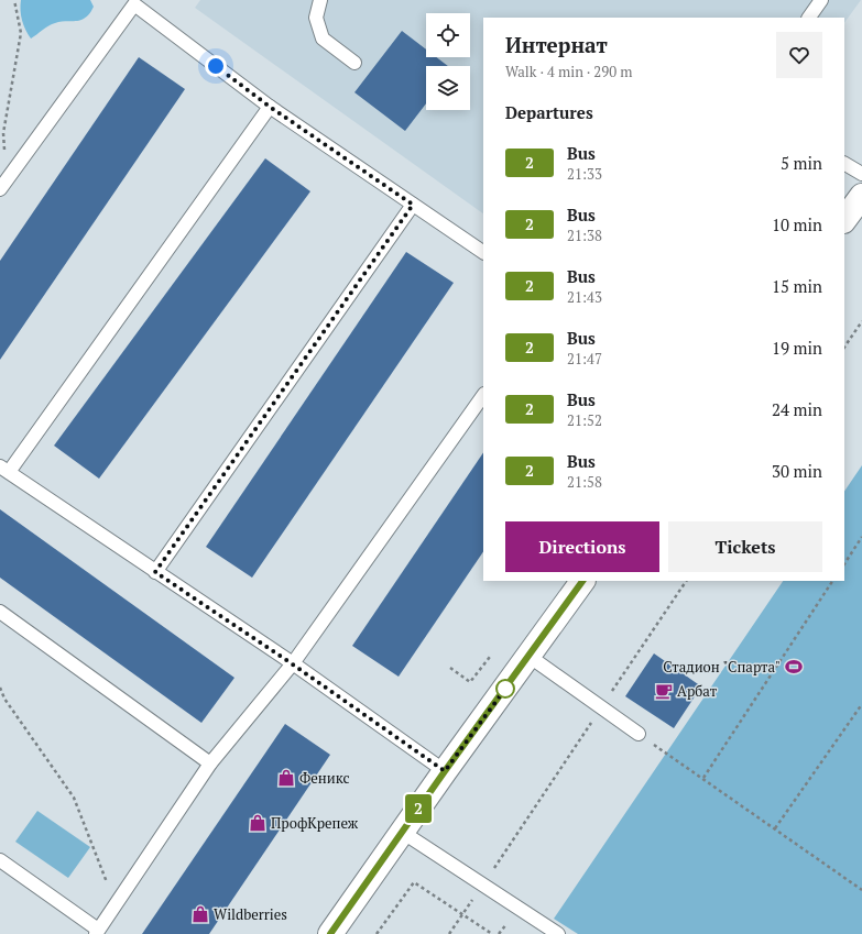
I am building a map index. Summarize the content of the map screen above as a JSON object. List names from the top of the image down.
{
  "places": {
    "sports": ["Стадион \"Спарта\""],
    "cafe": ["Арбат"],
    "shop": ["Феникс", "ПрофКрепеж", "Wildberries"]
  },
  "lines": ["bus line 2"],
  "page": {
    "on_map": "2",
    "heading": [
      ["Интернат", "Walk · 4 min · 290 m"],
      "Departures"
    ],
    "list": [
      {
        "mark": "2",
        "name": "Bus",
        "note": "21:33",
        "value": "5 min"
      },
      {
        "mark": "2",
        "name": "Bus",
        "note": "21:38",
        "value": "10 min"
      },
      {
        "mark": "2",
        "name": "Bus",
        "note": "21:43",
        "value": "15 min"
      },
      {
        "mark": "2",
        "name": "Bus",
        "note": "21:47",
        "value": "19 min"
      },
      {
        "mark": "2",
        "name": "Bus",
        "note": "21:52",
        "value": "24 min"
      },
      {
        "mark": "2",
        "name": "Bus",
        "note": "21:58",
        "value": "30 min"
      }
    ],
    "buttons": ["Directions", "Tickets"]
  }
}
